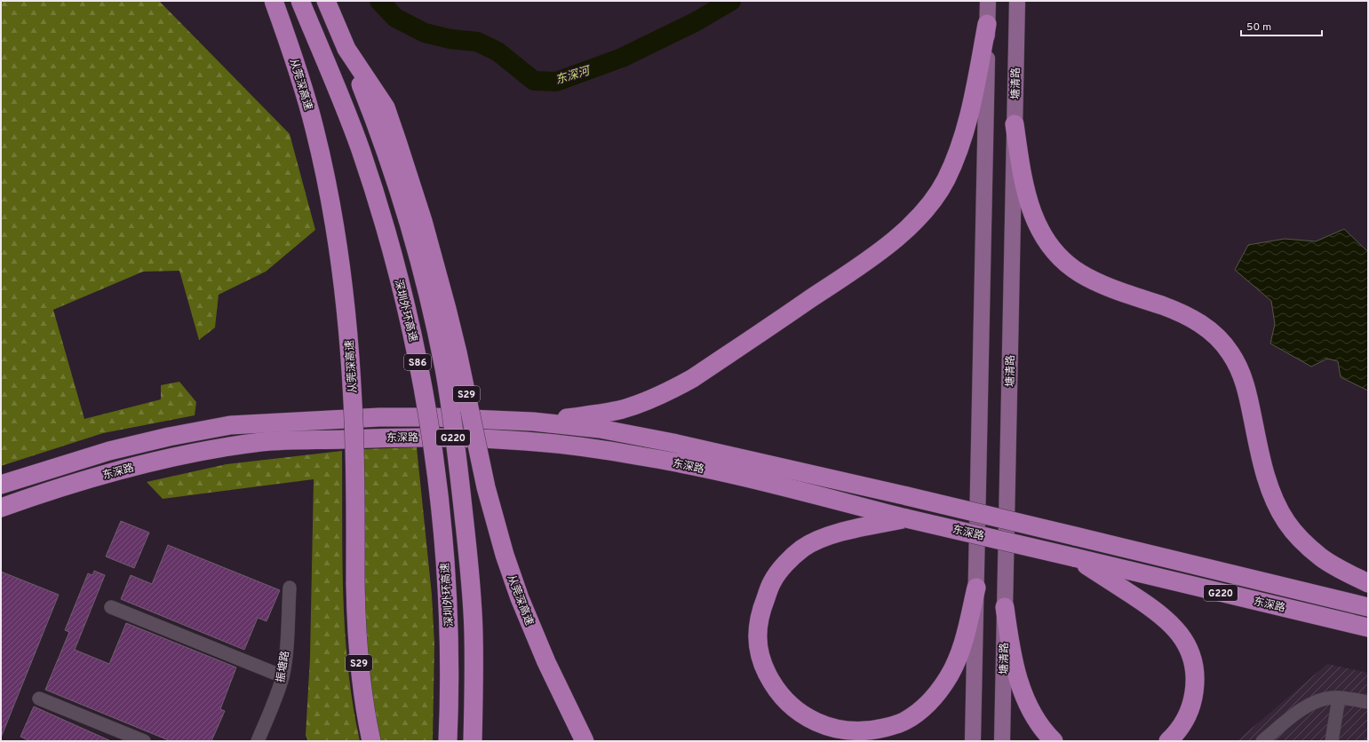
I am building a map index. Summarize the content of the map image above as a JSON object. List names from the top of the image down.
{
  "streets": {
    "highway": [
      "从莞深高速",
      "深圳外环高速",
      "S86",
      "S29",
      "东深路",
      "G220"
    ],
    "main road": ["塘清路"],
    "street": ["振塘路"]
  },
  "crossings": [
    ["从莞深高速", "S86"],
    ["从莞深高速", "S29"],
    ["S86", "S29"]
  ],
  "water": ["东深河"],
  "scale_bar": "50 m"
}
